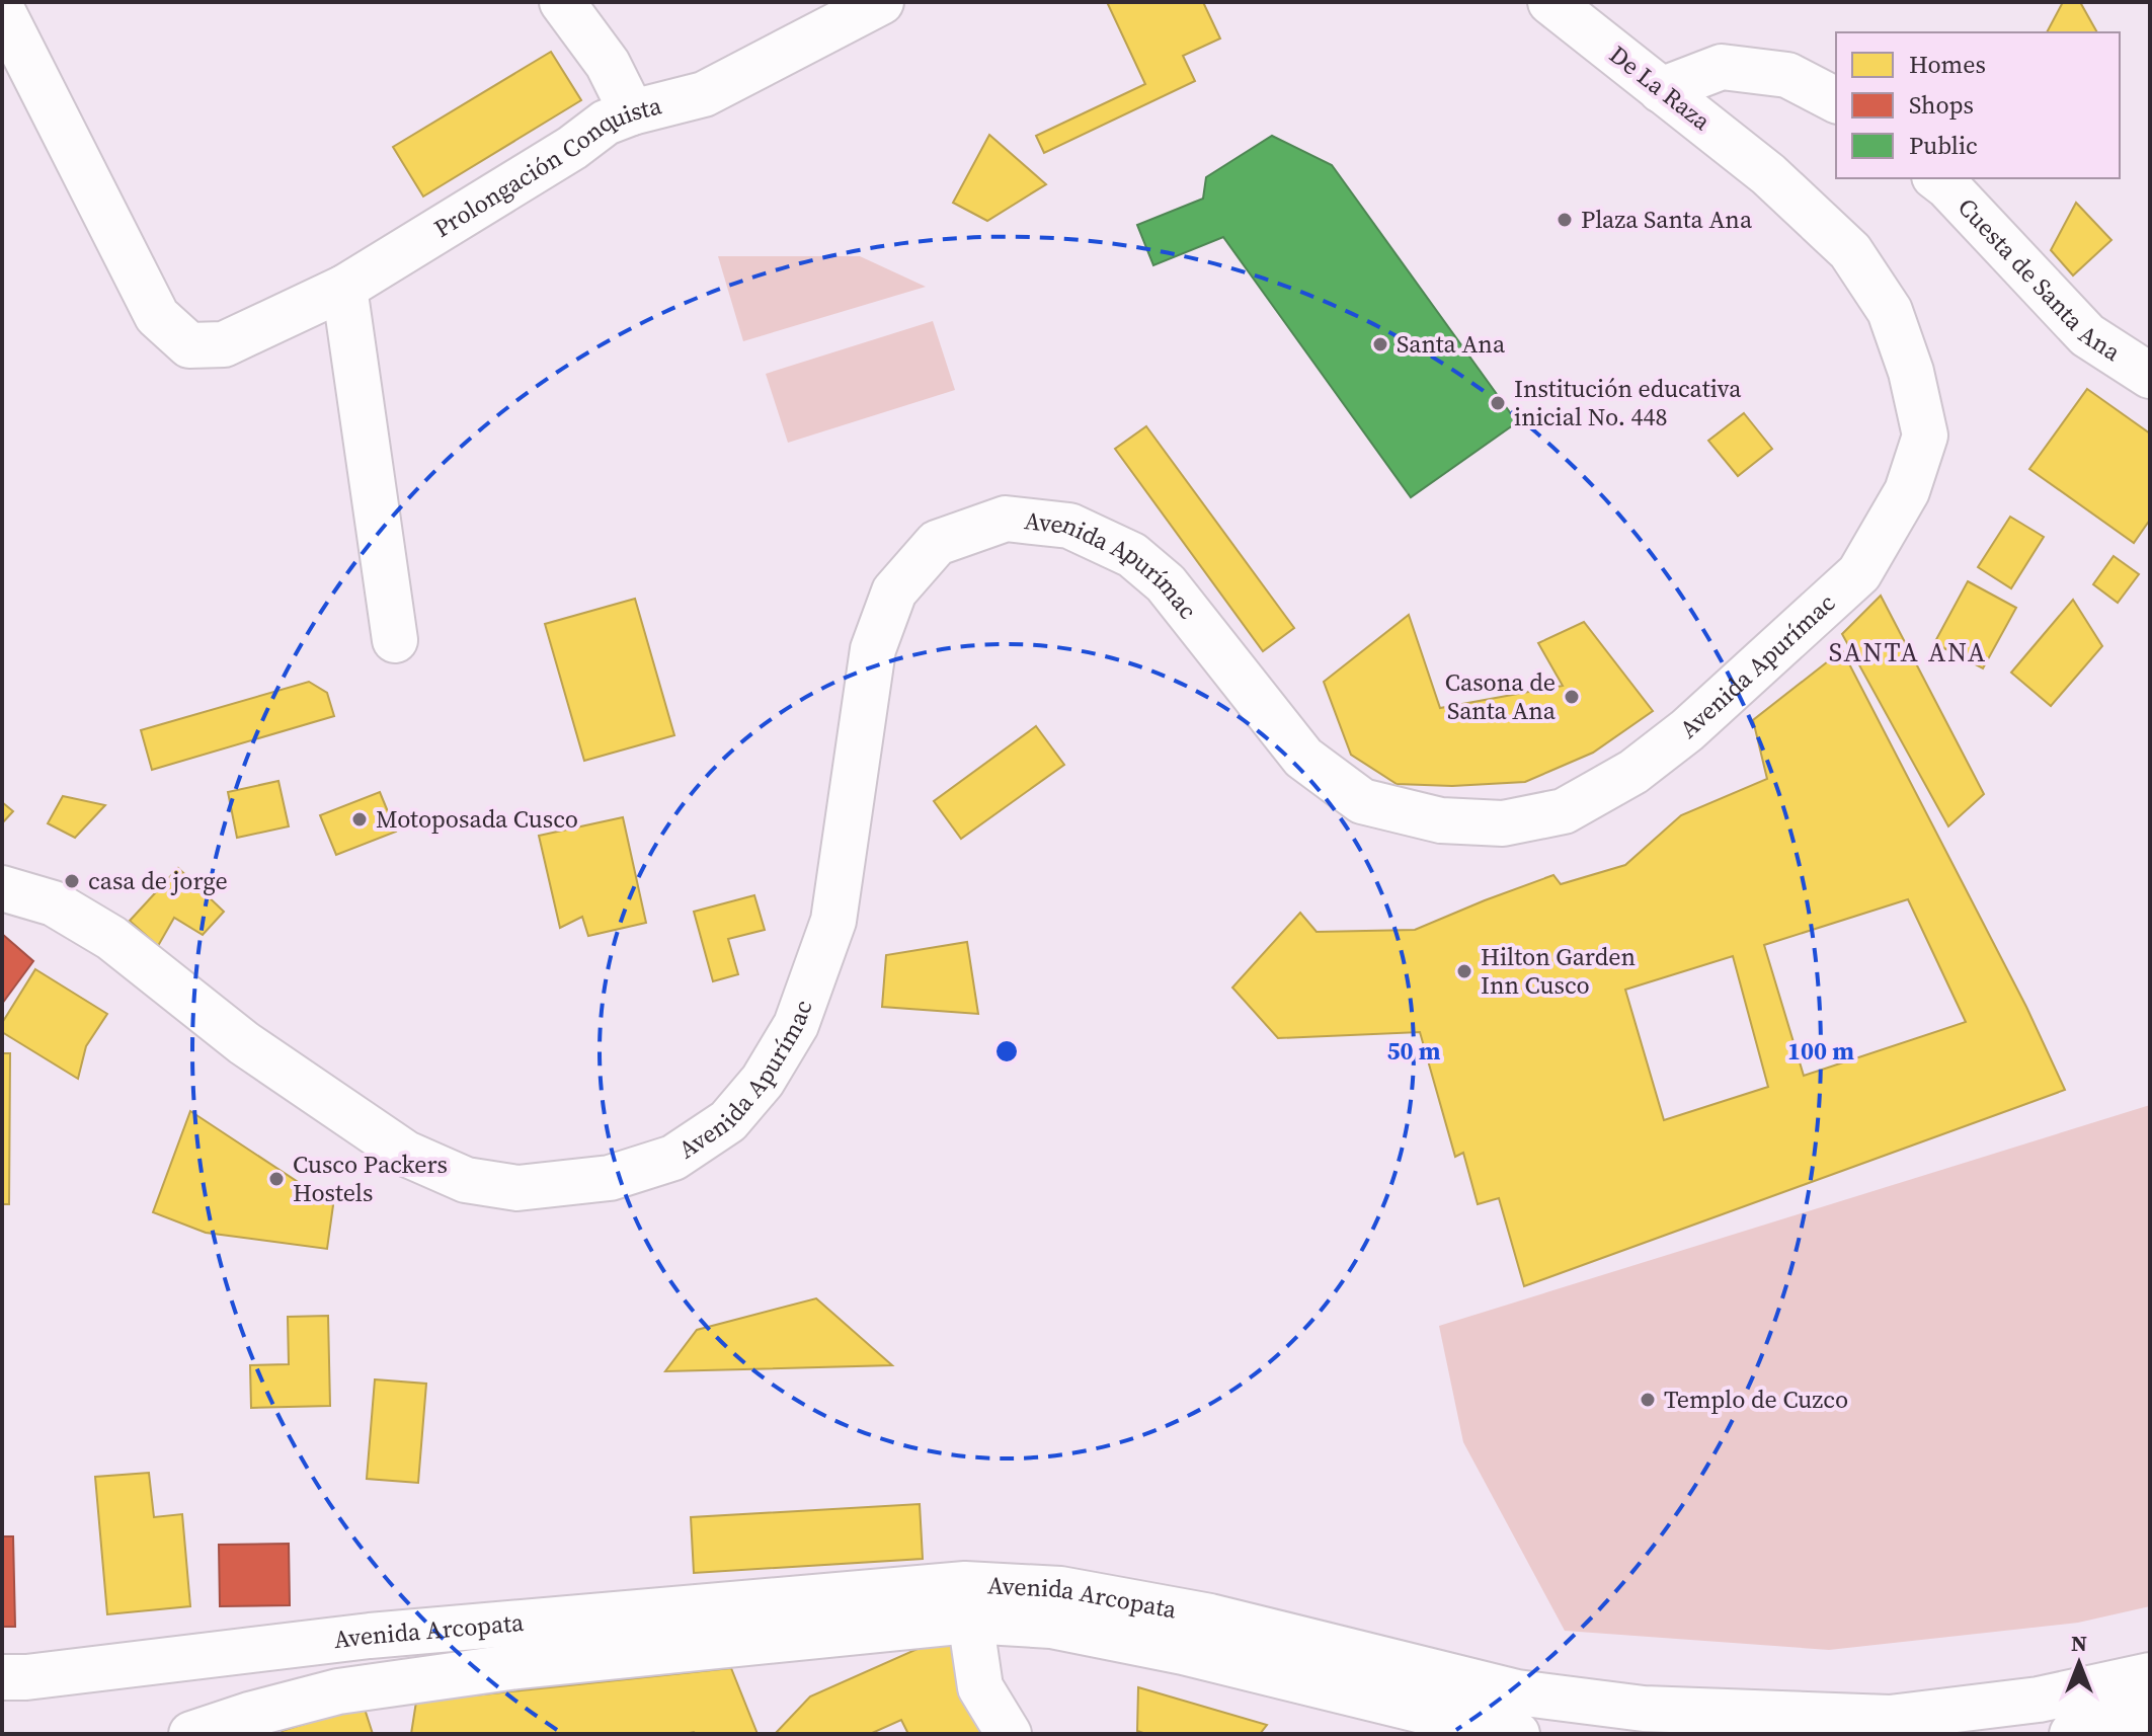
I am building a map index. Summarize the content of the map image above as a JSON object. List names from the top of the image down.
{
  "streets": {
    "street": [
      "De La Raza",
      "Prolongación Conquista",
      "Cuesta de Santa Ana",
      "Avenida Apurímac",
      "Avenida Arcopata"
    ]
  },
  "crossings": [
    ["De La Raza", "Avenida Apurímac"]
  ],
  "districts": ["SANTA ANA"],
  "places": [
    "Plaza Santa Ana",
    "Santa Ana",
    "Institución educativa inicial No. 448",
    "Casona de Santa Ana",
    "Motoposada Cusco",
    "casa de jorge",
    "Hilton Garden Inn Cusco",
    "Cusco Packers Hostels",
    "Templo de Cuzco"
  ],
  "legend": ["Homes", "Shops", "Public"],
  "north": "top",
  "rings": ["50 m", "100 m"]
}
